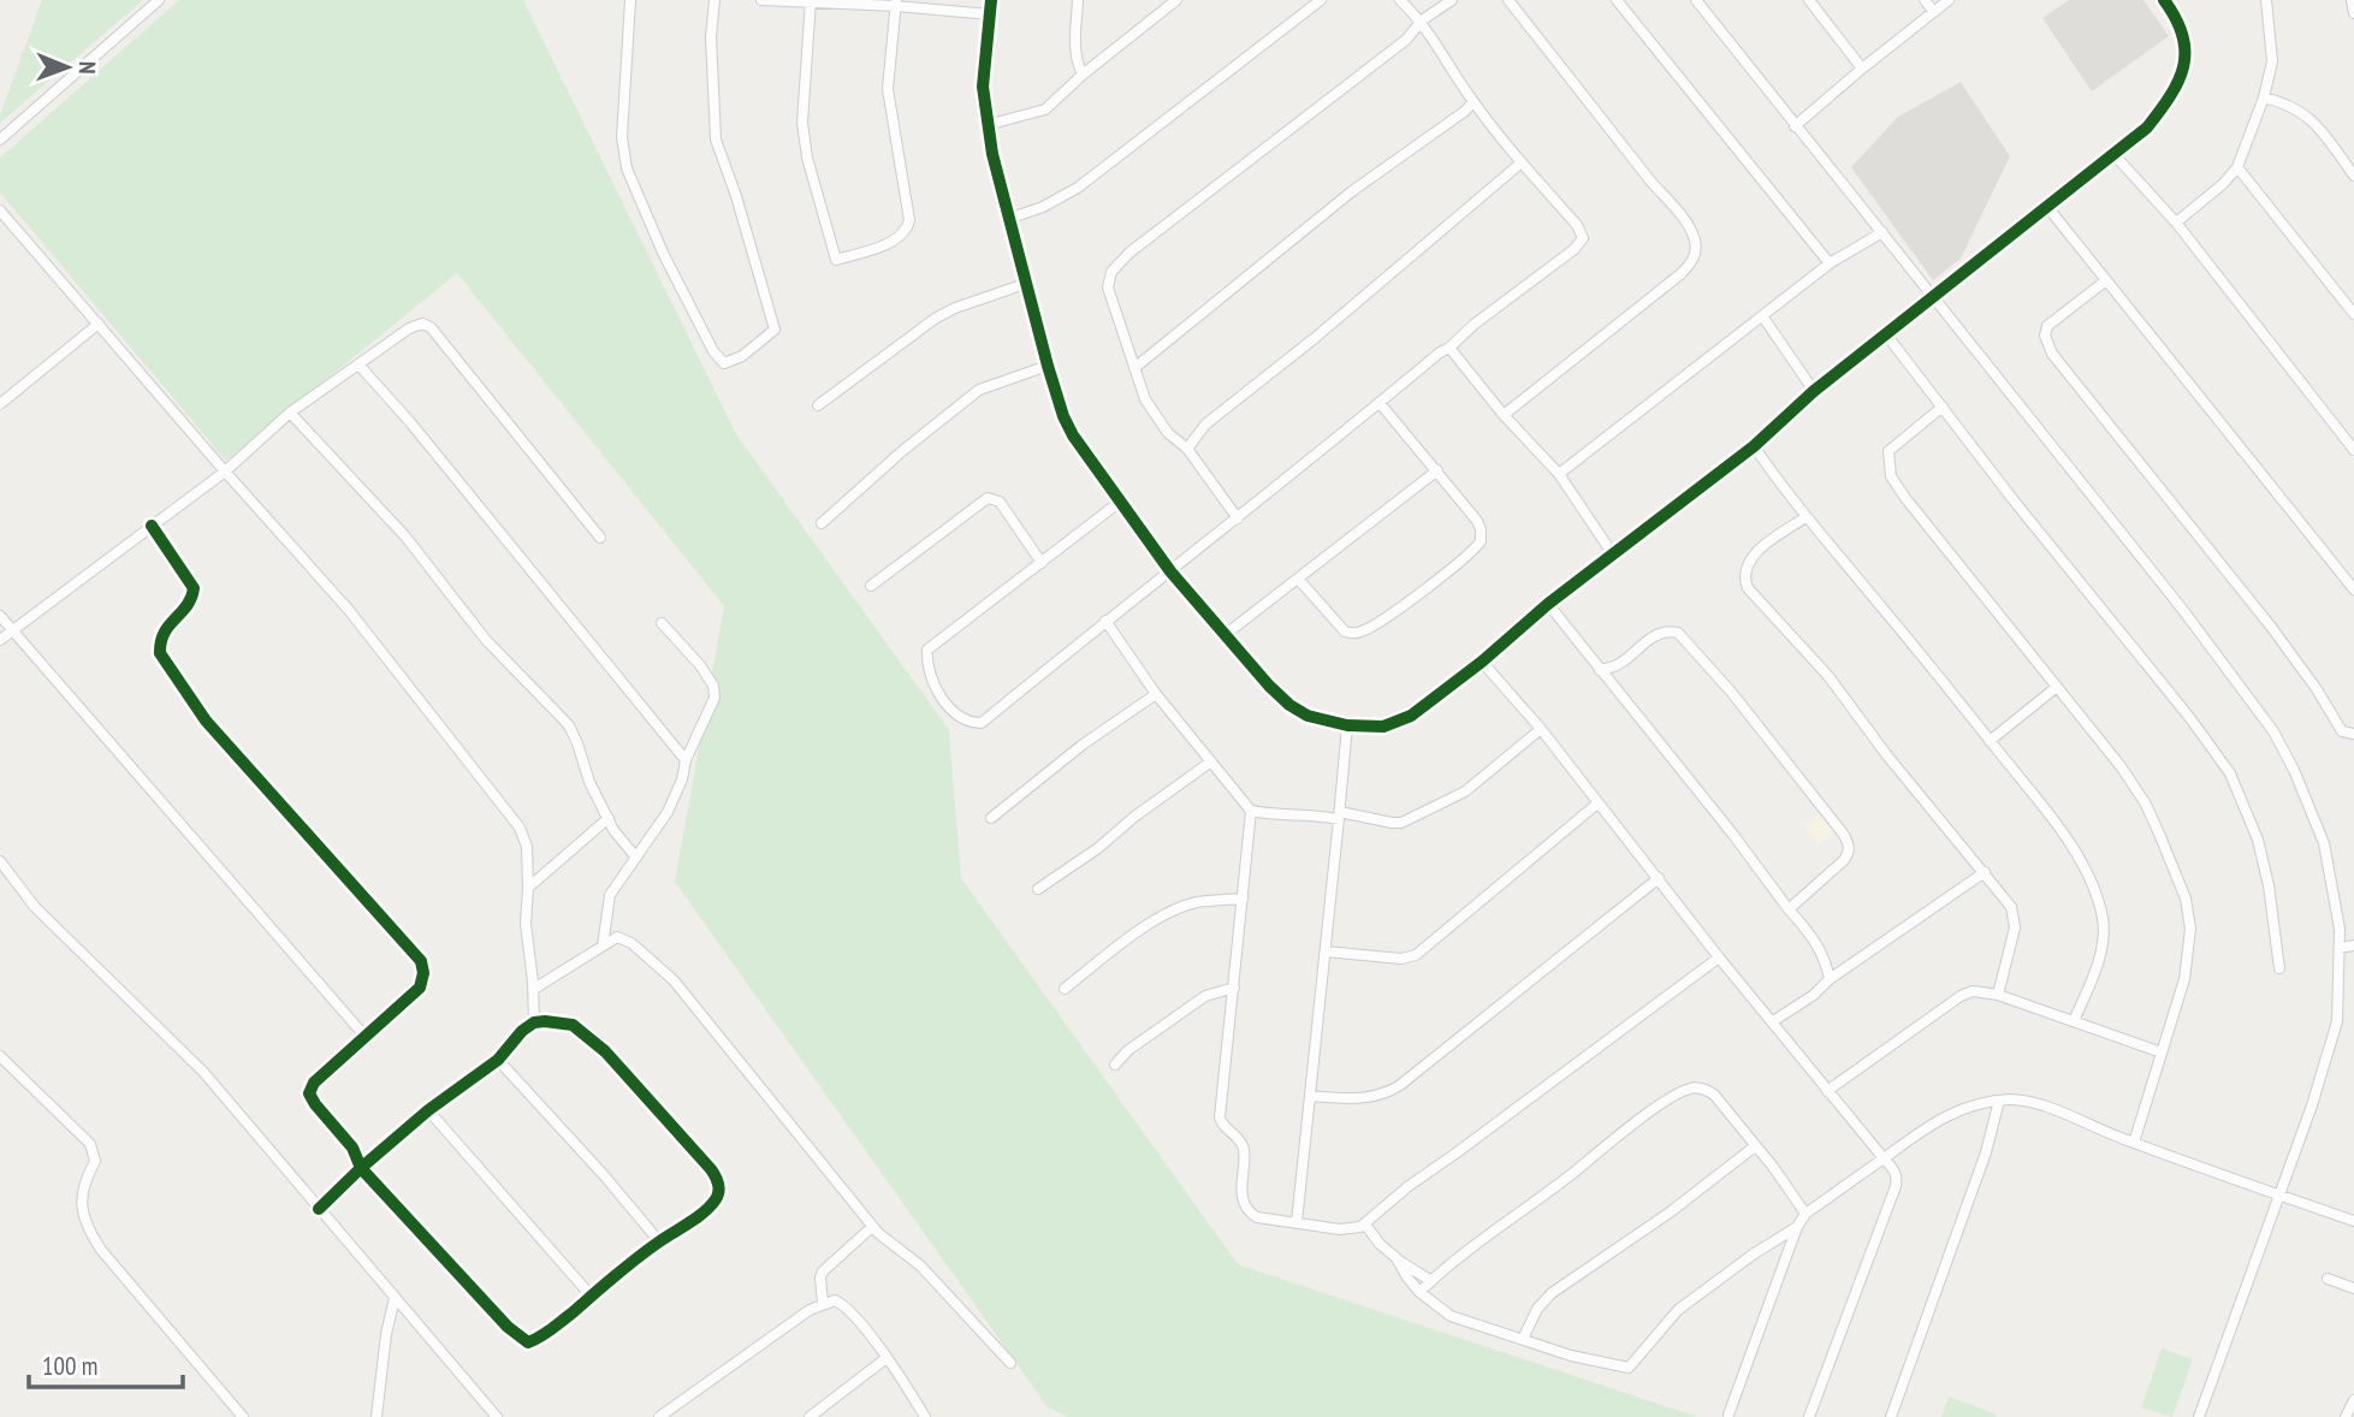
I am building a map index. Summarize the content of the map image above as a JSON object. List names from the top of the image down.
{
  "scale_bar": "100 m",
  "north": "right"
}
